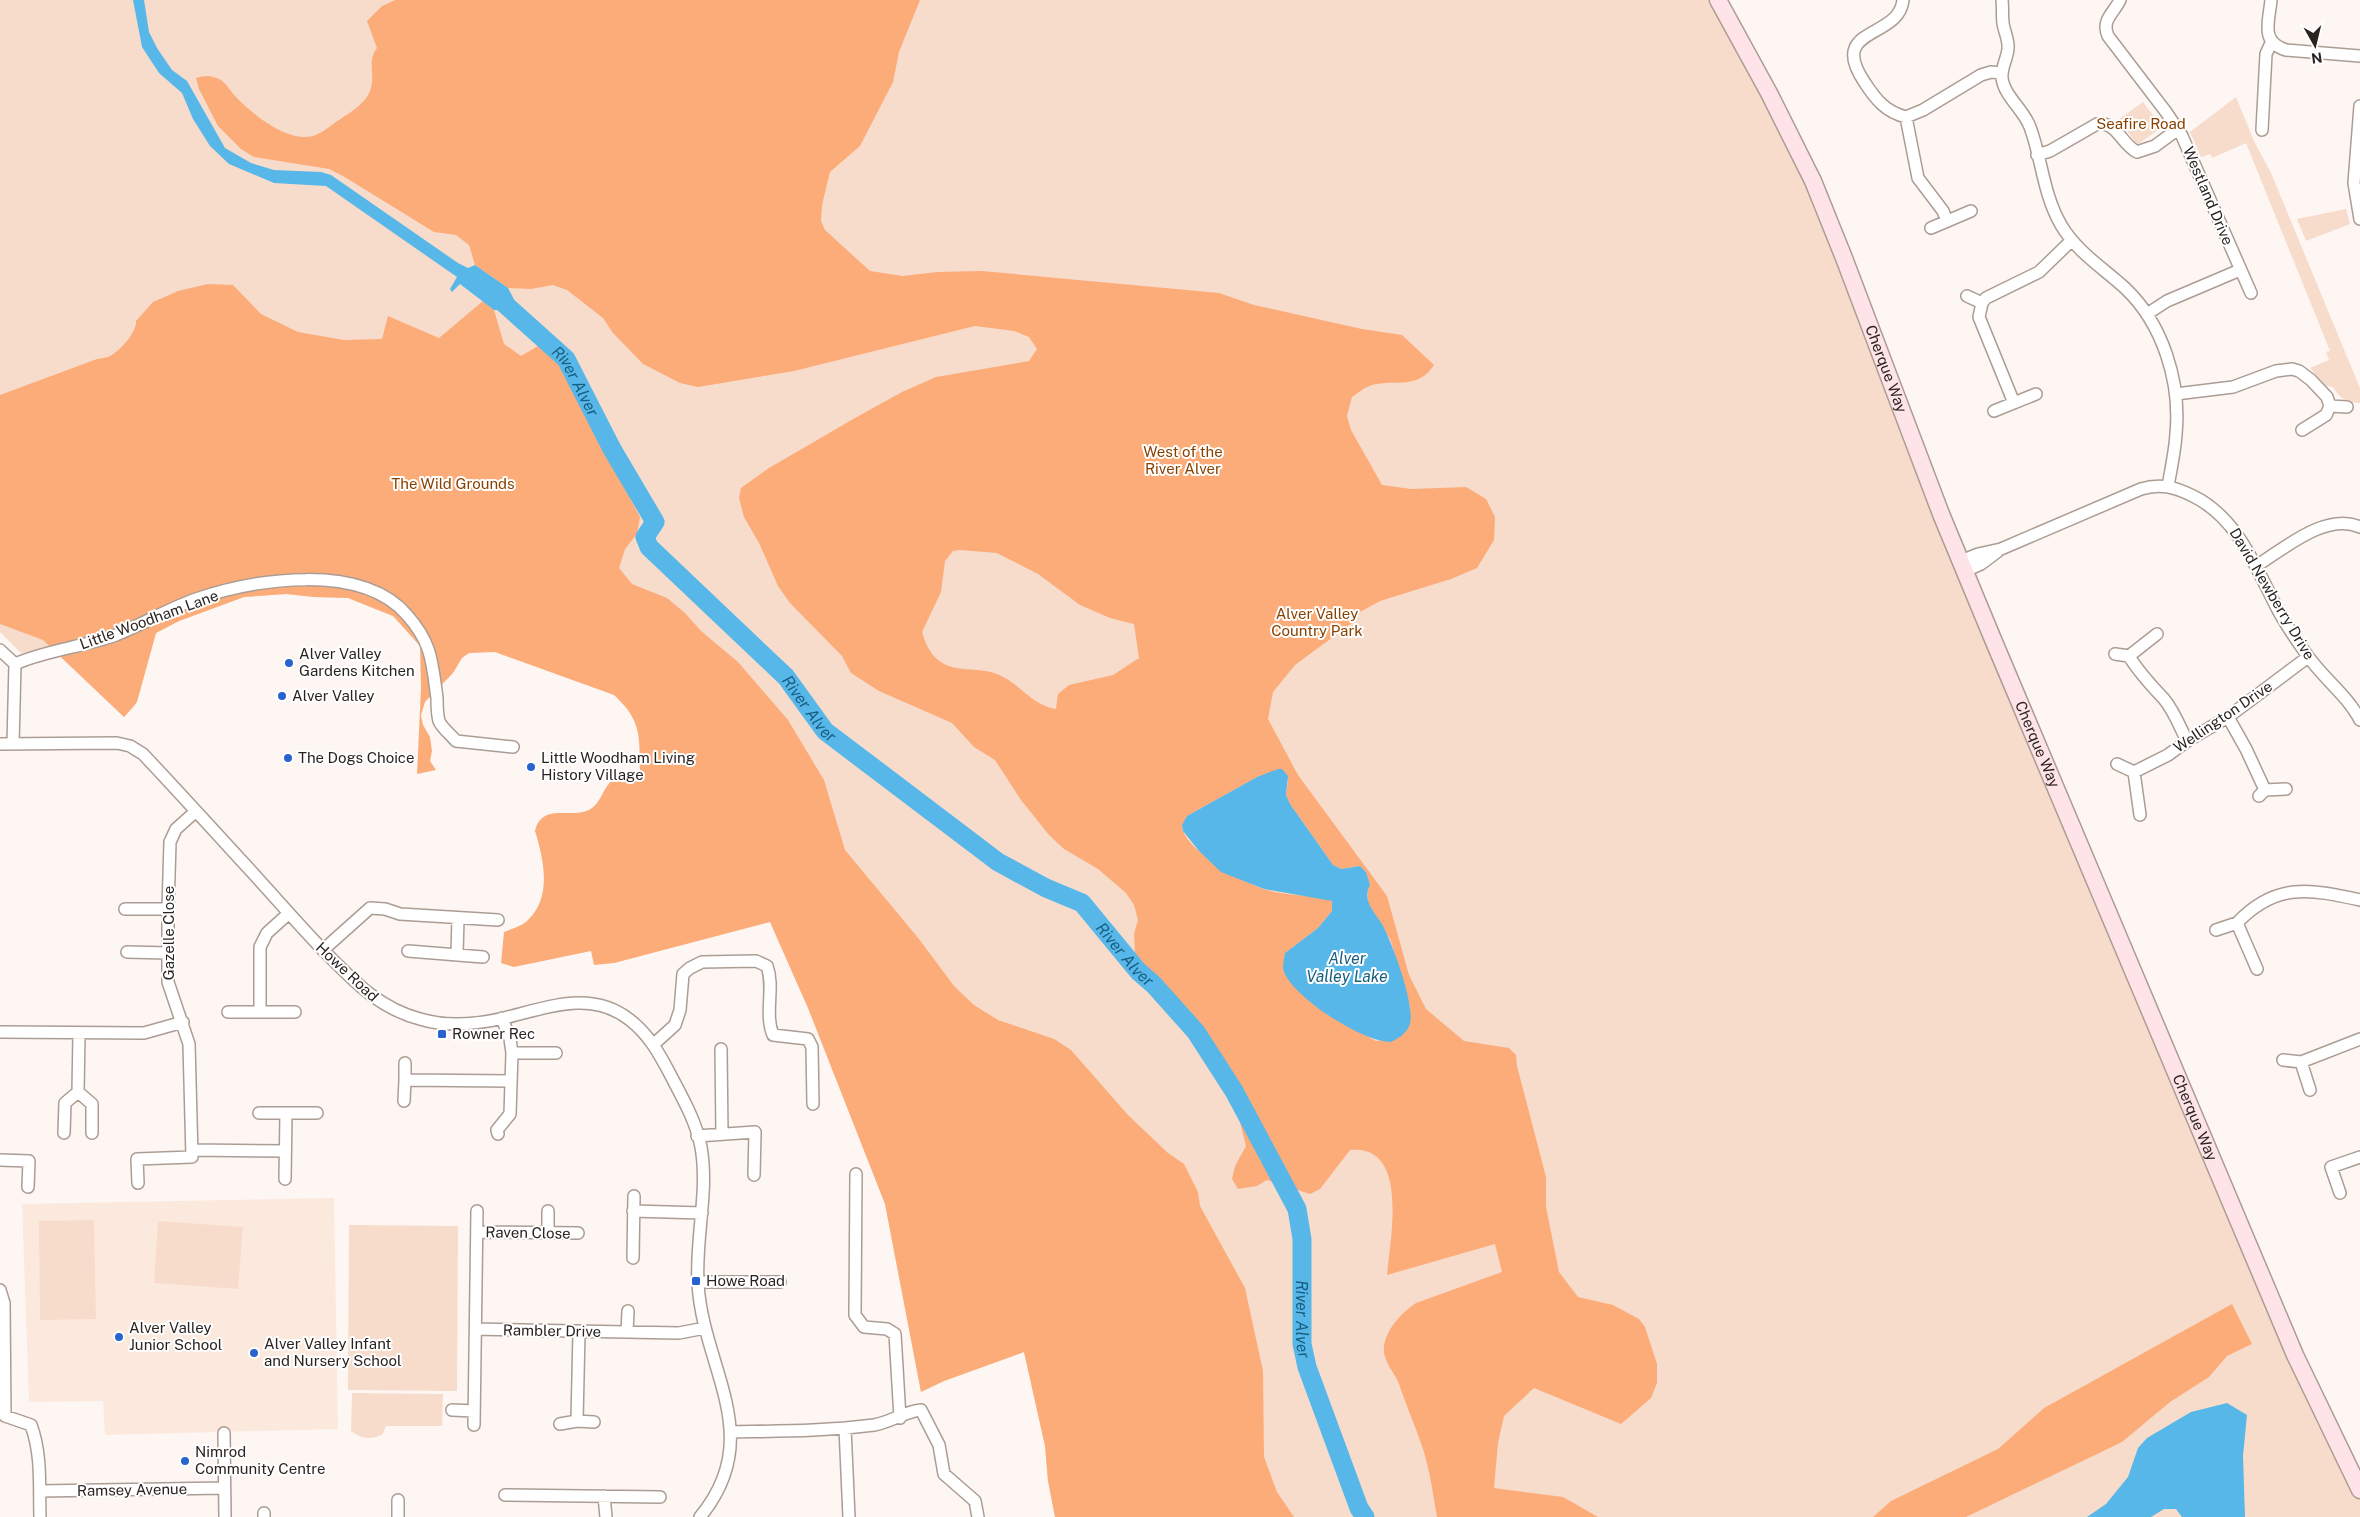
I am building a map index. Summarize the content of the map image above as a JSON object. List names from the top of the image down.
{
  "streets": {
    "street": [
      "Westland Drive",
      "Cherque Way",
      "David Newberry Drive",
      "Little Woodham Lane",
      "Wellington Drive",
      "Gazelle Close",
      "Howe Road",
      "Raven Close",
      "Rambler Drive",
      "Ramsey Avenue"
    ]
  },
  "crossings": [
    ["Cherque Way", "David Newberry Drive"],
    ["David Newberry Drive", "Wellington Drive"],
    ["Gazelle Close", "Howe Road"],
    ["Howe Road", "Rambler Drive"],
    ["Raven Close", "Rambler Drive"]
  ],
  "water": ["River Alver", "Alver Valley Lake"],
  "parks": [
    "Seafire Road",
    "West of the River Alver",
    "The Wild Grounds",
    "Alver Valley Country Park"
  ],
  "places": {
    "other": [
      "Alver Valley Gardens Kitchen",
      "Alver Valley",
      "The Dogs Choice",
      "Little Woodham Living History Village",
      "Alver Valley Junior School",
      "Alver Valley Infant and Nursery School",
      "Nimrod Community Centre"
    ],
    "transit": ["Rowner Rec", "Howe Road"]
  },
  "north": "bottom"
}
